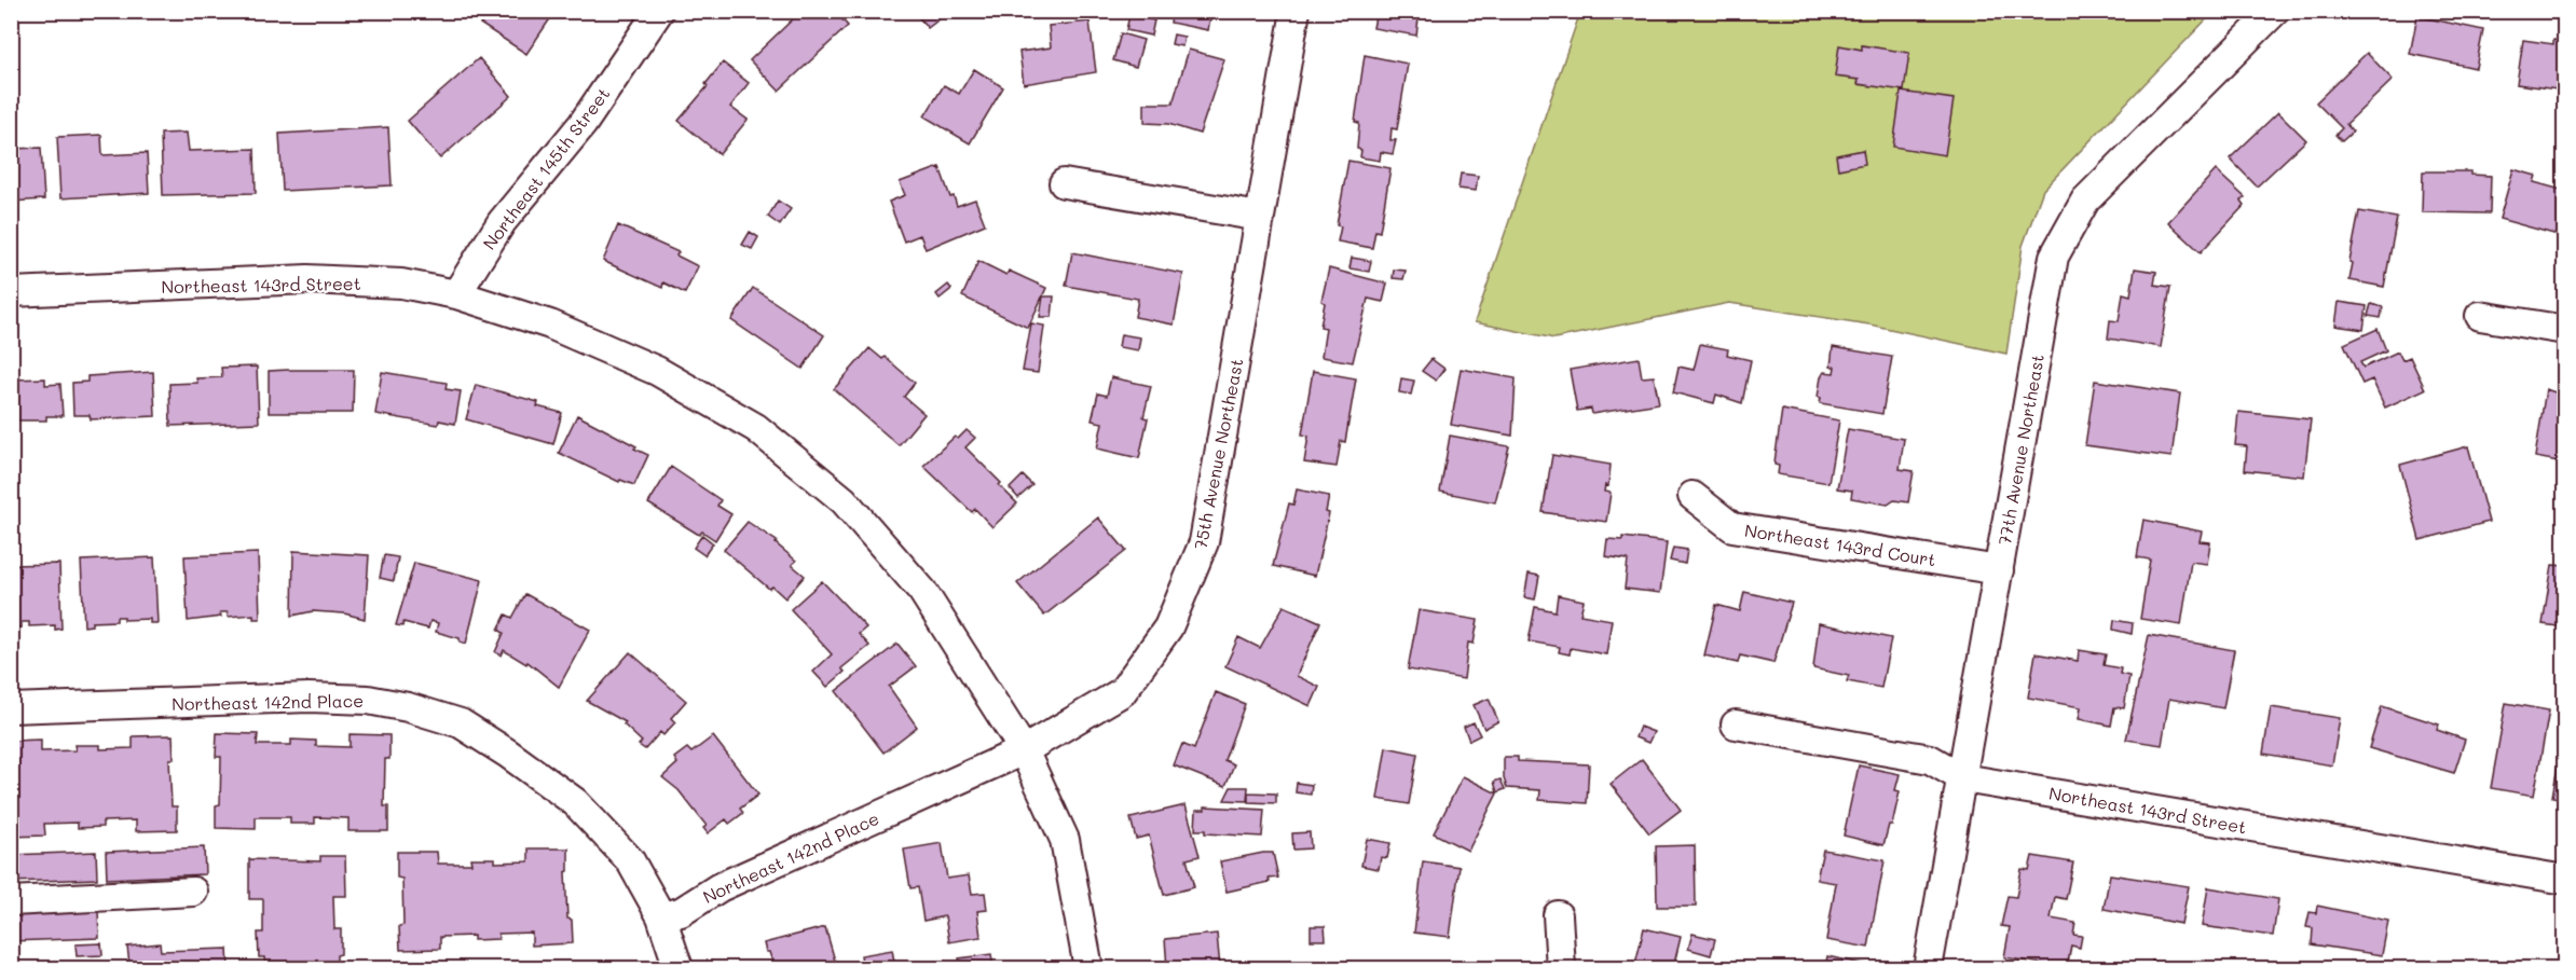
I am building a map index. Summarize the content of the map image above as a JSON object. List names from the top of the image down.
{
  "streets": {
    "street": [
      "Northeast 145th Street",
      "Northeast 143rd Street",
      "77th Avenue Northeast",
      "75th Avenue Northeast",
      "Northeast 143rd Court",
      "Northeast 142nd Place"
    ]
  },
  "crossings": [
    ["Northeast 145th Street", "Northeast 143rd Street"],
    ["Northeast 143rd Street", "77th Avenue Northeast"],
    ["Northeast 143rd Street", "75th Avenue Northeast"],
    ["Northeast 143rd Street", "Northeast 142nd Place"],
    ["77th Avenue Northeast", "Northeast 143rd Court"],
    ["75th Avenue Northeast", "Northeast 142nd Place"]
  ]
}
